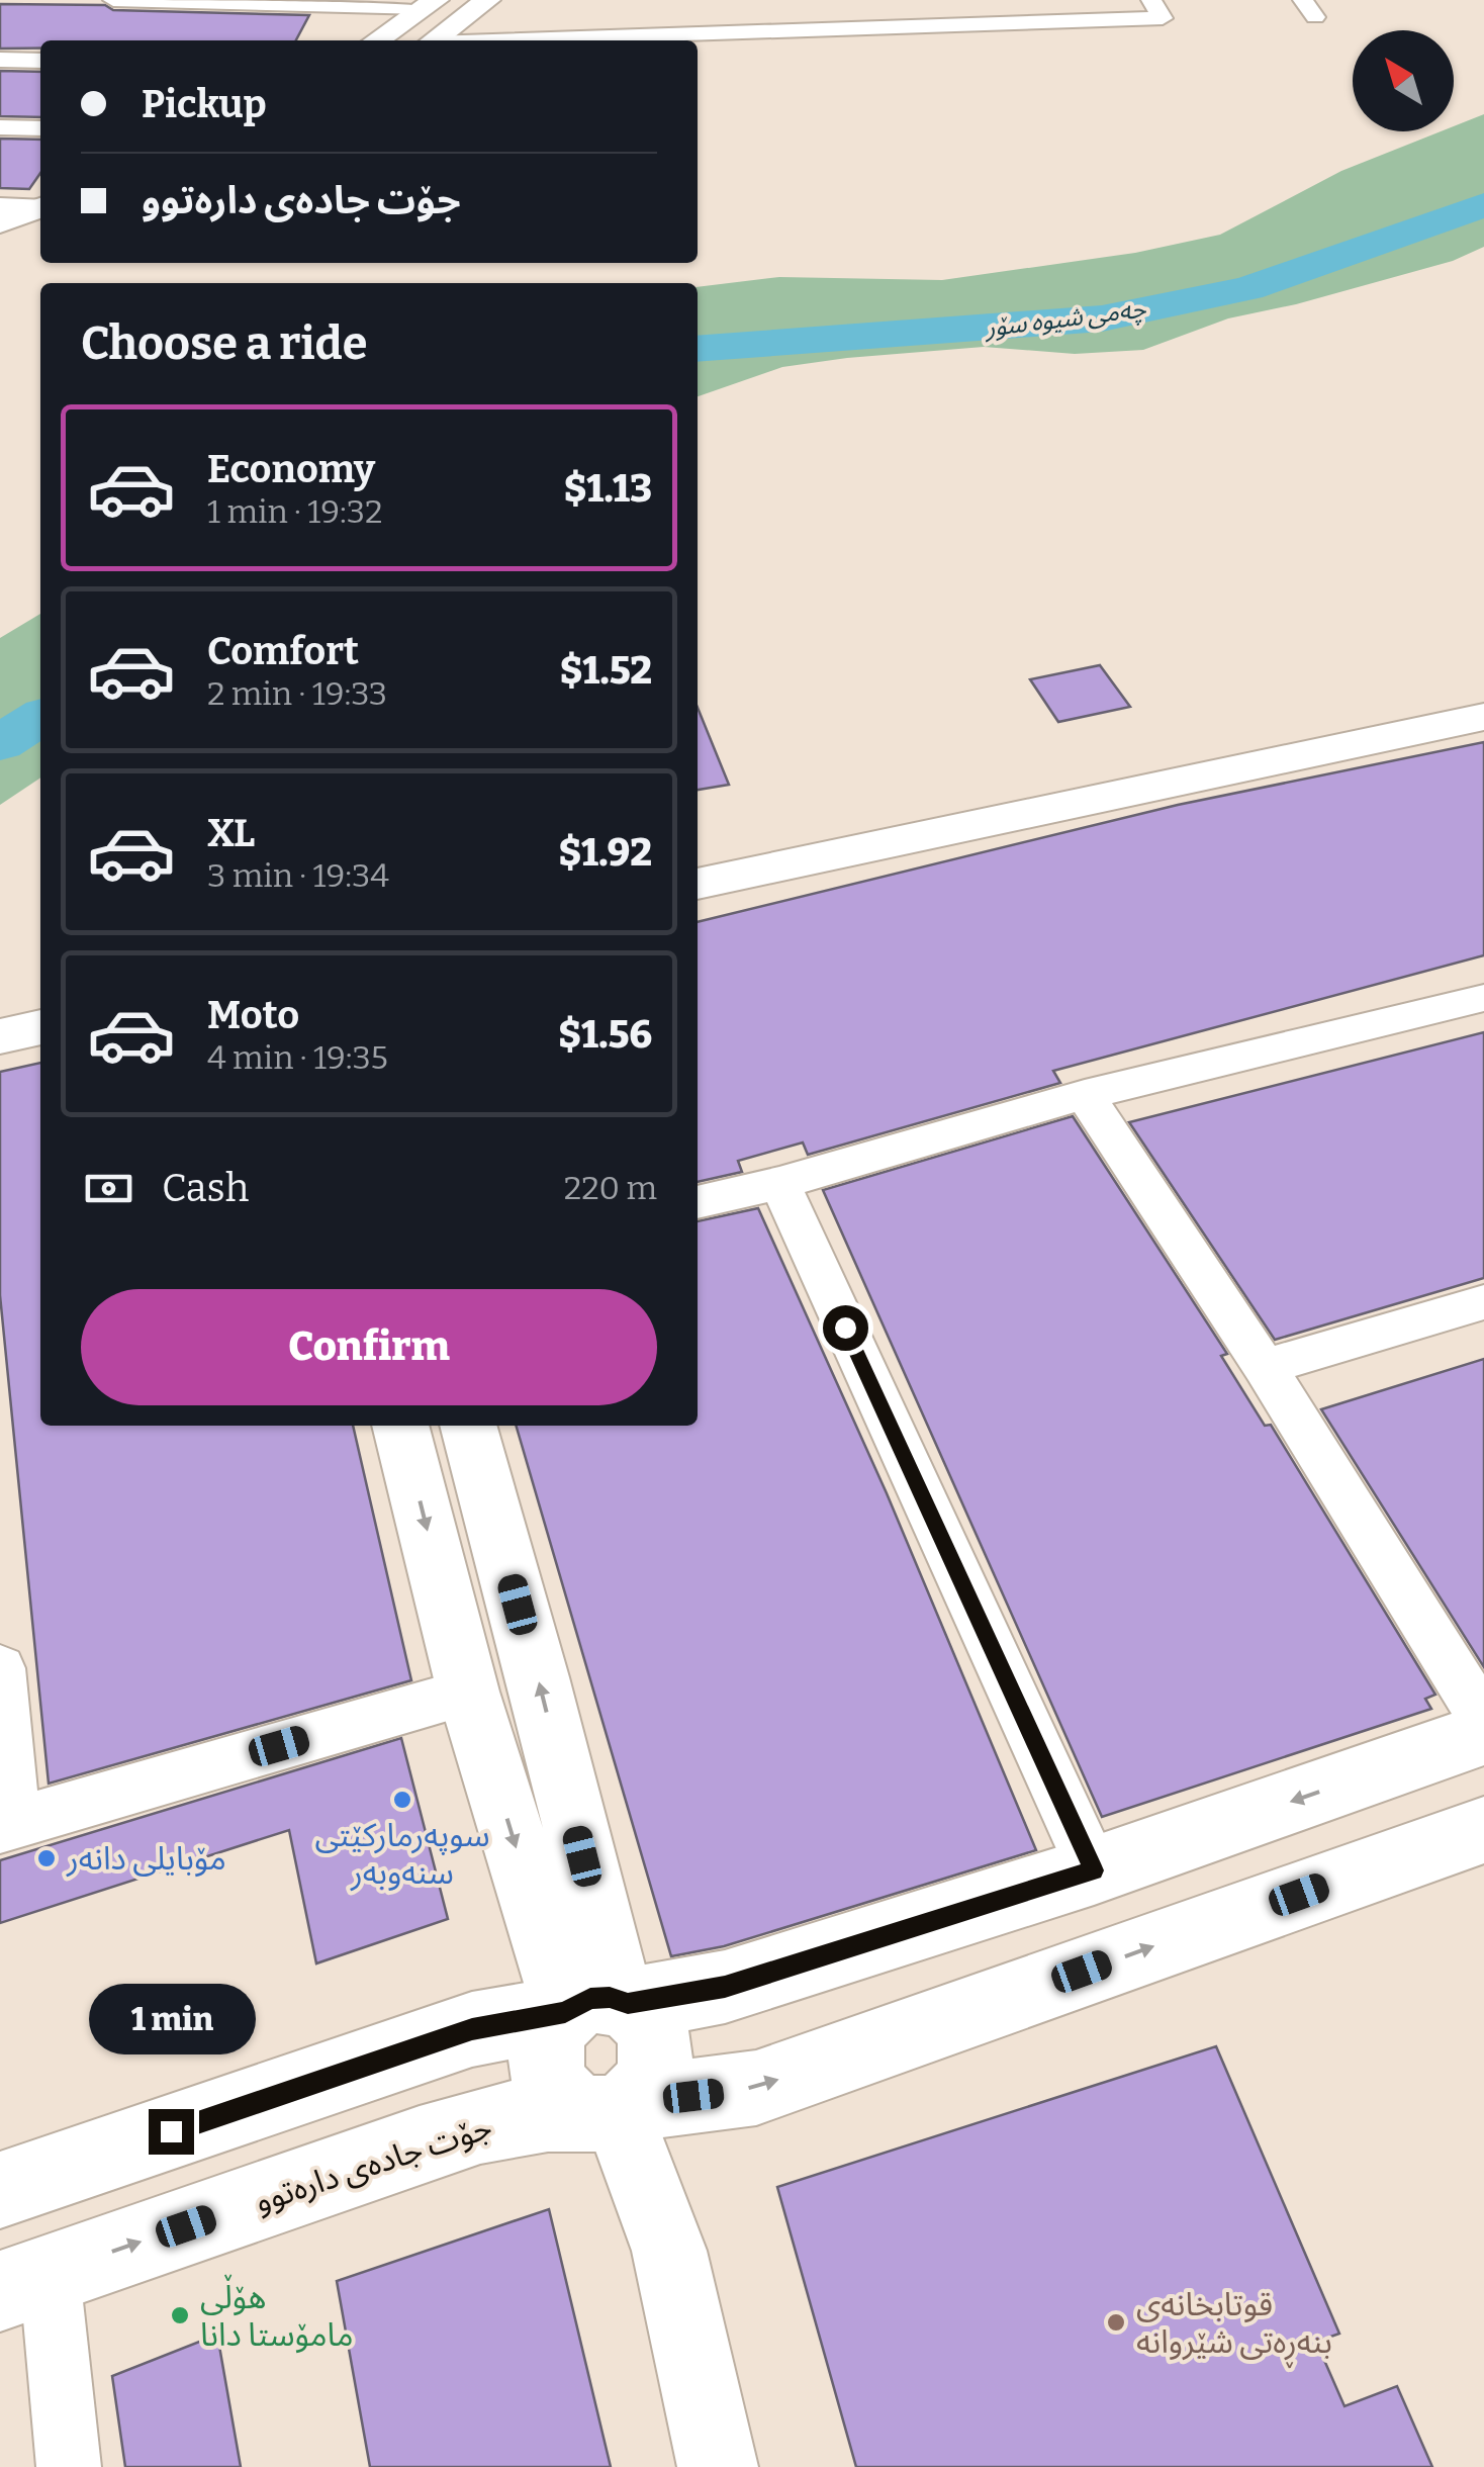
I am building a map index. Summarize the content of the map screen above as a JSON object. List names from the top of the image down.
{
  "streets": {
    "main road": ["جۆت جادەی دارەتوو"]
  },
  "water": ["چەمی شیوە سۆر"],
  "places": [
    "سوپەرمارکێتی سنەوبەر",
    "مۆبایلی دانەر",
    "هۆڵی مامۆستا دانا",
    "قوتابخانەی بنەڕەتی شێروانە"
  ],
  "north": "top left",
  "page": {
    "banner": ["Pickup", "جۆت جادەی دارەتوو"],
    "heading": "Choose a ride",
    "list": [
      {
        "name": "Economy",
        "note": "1 min · 19:32",
        "value": "$1.13"
      },
      {
        "name": "Comfort",
        "note": "2 min · 19:33",
        "value": "$1.52"
      },
      {
        "name": "XL",
        "note": "3 min · 19:34",
        "value": "$1.92"
      },
      {
        "name": "Moto",
        "note": "4 min · 19:35",
        "value": "$1.56"
      }
    ],
    "pay": ["Cash", "220 m"],
    "buttons": "Confirm",
    "bubble": "1 min"
  }
}
